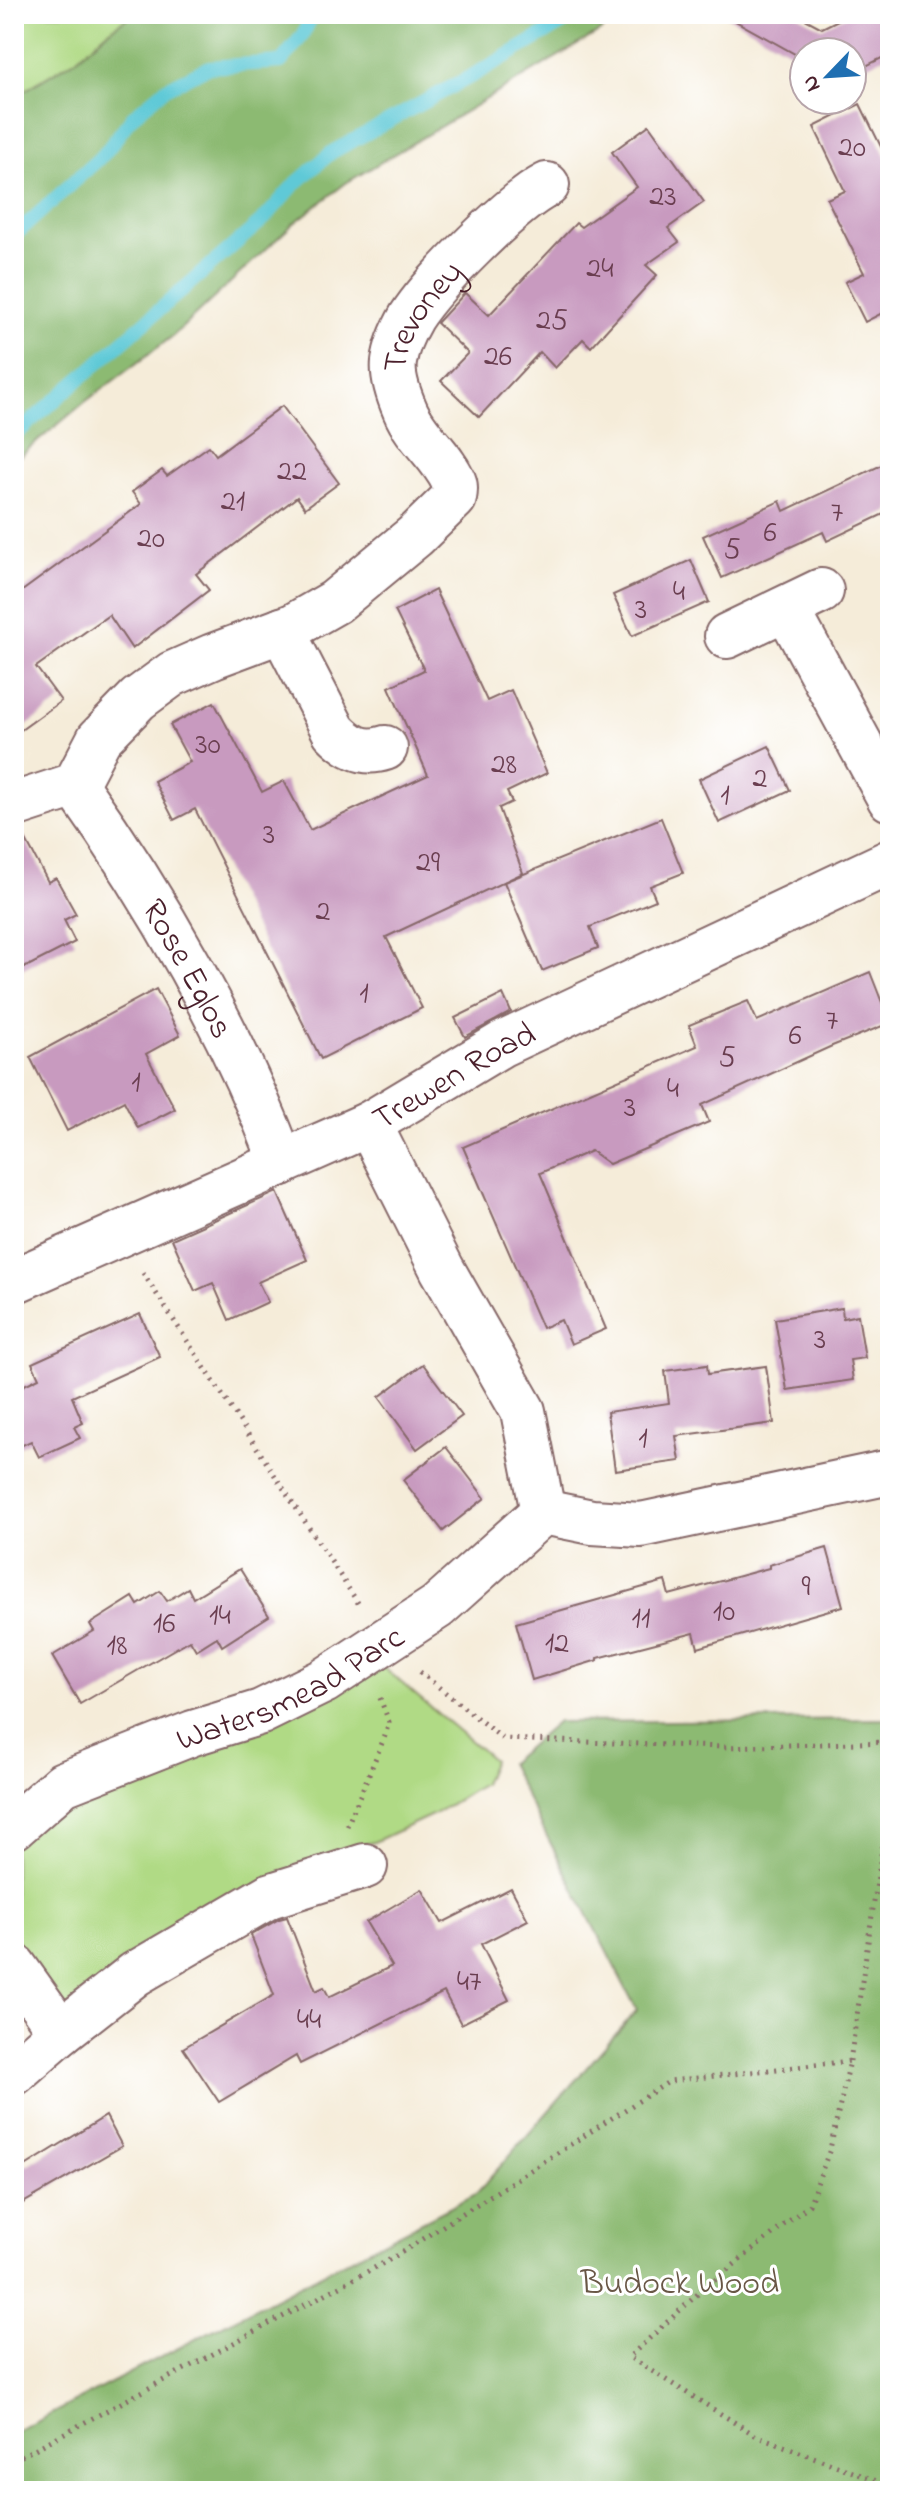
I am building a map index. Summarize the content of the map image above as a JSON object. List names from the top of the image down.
{
  "streets": {
    "street": [
      "Trevoney",
      "Rose Eglos",
      "Trewen Road",
      "Watersmead Parc"
    ]
  },
  "crossings": [
    ["Trevoney", "Rose Eglos"],
    ["Rose Eglos", "Trewen Road"]
  ],
  "parks": ["Budock Wood"],
  "house_numbers": [
    "20",
    "23",
    "24",
    "25",
    "26",
    "22",
    "21",
    "7",
    "6",
    "20",
    "5",
    "4",
    "3",
    "30",
    "28",
    "2",
    "1",
    "3",
    "29",
    "2",
    "1",
    "7",
    "6",
    "5",
    "1",
    "4",
    "3",
    "3",
    "1",
    "9",
    "10",
    "14",
    "11",
    "16",
    "12",
    "18",
    "47",
    "44"
  ],
  "north": "bottom left"
}
